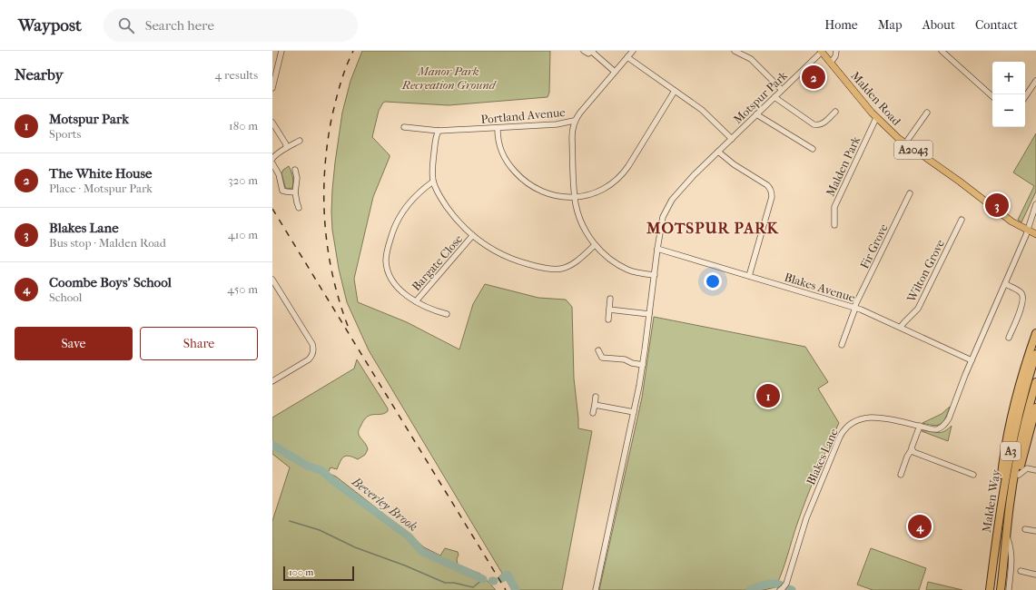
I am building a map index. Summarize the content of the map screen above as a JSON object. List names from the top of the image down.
{
  "streets": {
    "highway": ["A3", "Malden Way"],
    "main road": ["Malden Road", "A2043"],
    "street": [
      "Motspur Park",
      "Portland Avenue",
      "Malden Park",
      "Fir Grove",
      "Bargate Close",
      "Wilton Grove",
      "Blakes Avenue",
      "Blakes Lane"
    ]
  },
  "crossings": [
    ["Motspur Park", "Malden Road"],
    ["Motspur Park", "Blakes Avenue"],
    ["Malden Road", "Malden Park"],
    ["Malden Road", "Blakes Lane"],
    ["Fir Grove", "Blakes Avenue"],
    ["Wilton Grove", "Blakes Avenue"],
    ["Blakes Avenue", "Blakes Lane"]
  ],
  "districts": ["MOTSPUR PARK"],
  "water": ["Beverley Brook"],
  "parks": ["Manor Park Recreation Ground"],
  "scale_bar": "100 m",
  "page": {
    "header": "Waypost",
    "search": "Search here",
    "nav": [
      "Home",
      "Map",
      "About",
      "Contact"
    ],
    "heading": ["Nearby", "4 results"],
    "map_buttons": ["+", "−"],
    "pins": [
      "2",
      "3",
      "1",
      "4"
    ],
    "list": [
      {
        "mark": "1",
        "name": "Motspur Park",
        "note": "Sports",
        "value": "180 m"
      },
      {
        "mark": "2",
        "name": "The White House",
        "note": "Place · Motspur Park",
        "value": "320 m"
      },
      {
        "mark": "3",
        "name": "Blakes Lane",
        "note": "Bus stop · Malden Road",
        "value": "410 m"
      },
      {
        "mark": "4",
        "name": "Coombe Boys' School",
        "note": "School",
        "value": "450 m"
      }
    ],
    "buttons": ["Save", "Share"],
    "scale": "100 m"
  }
}
